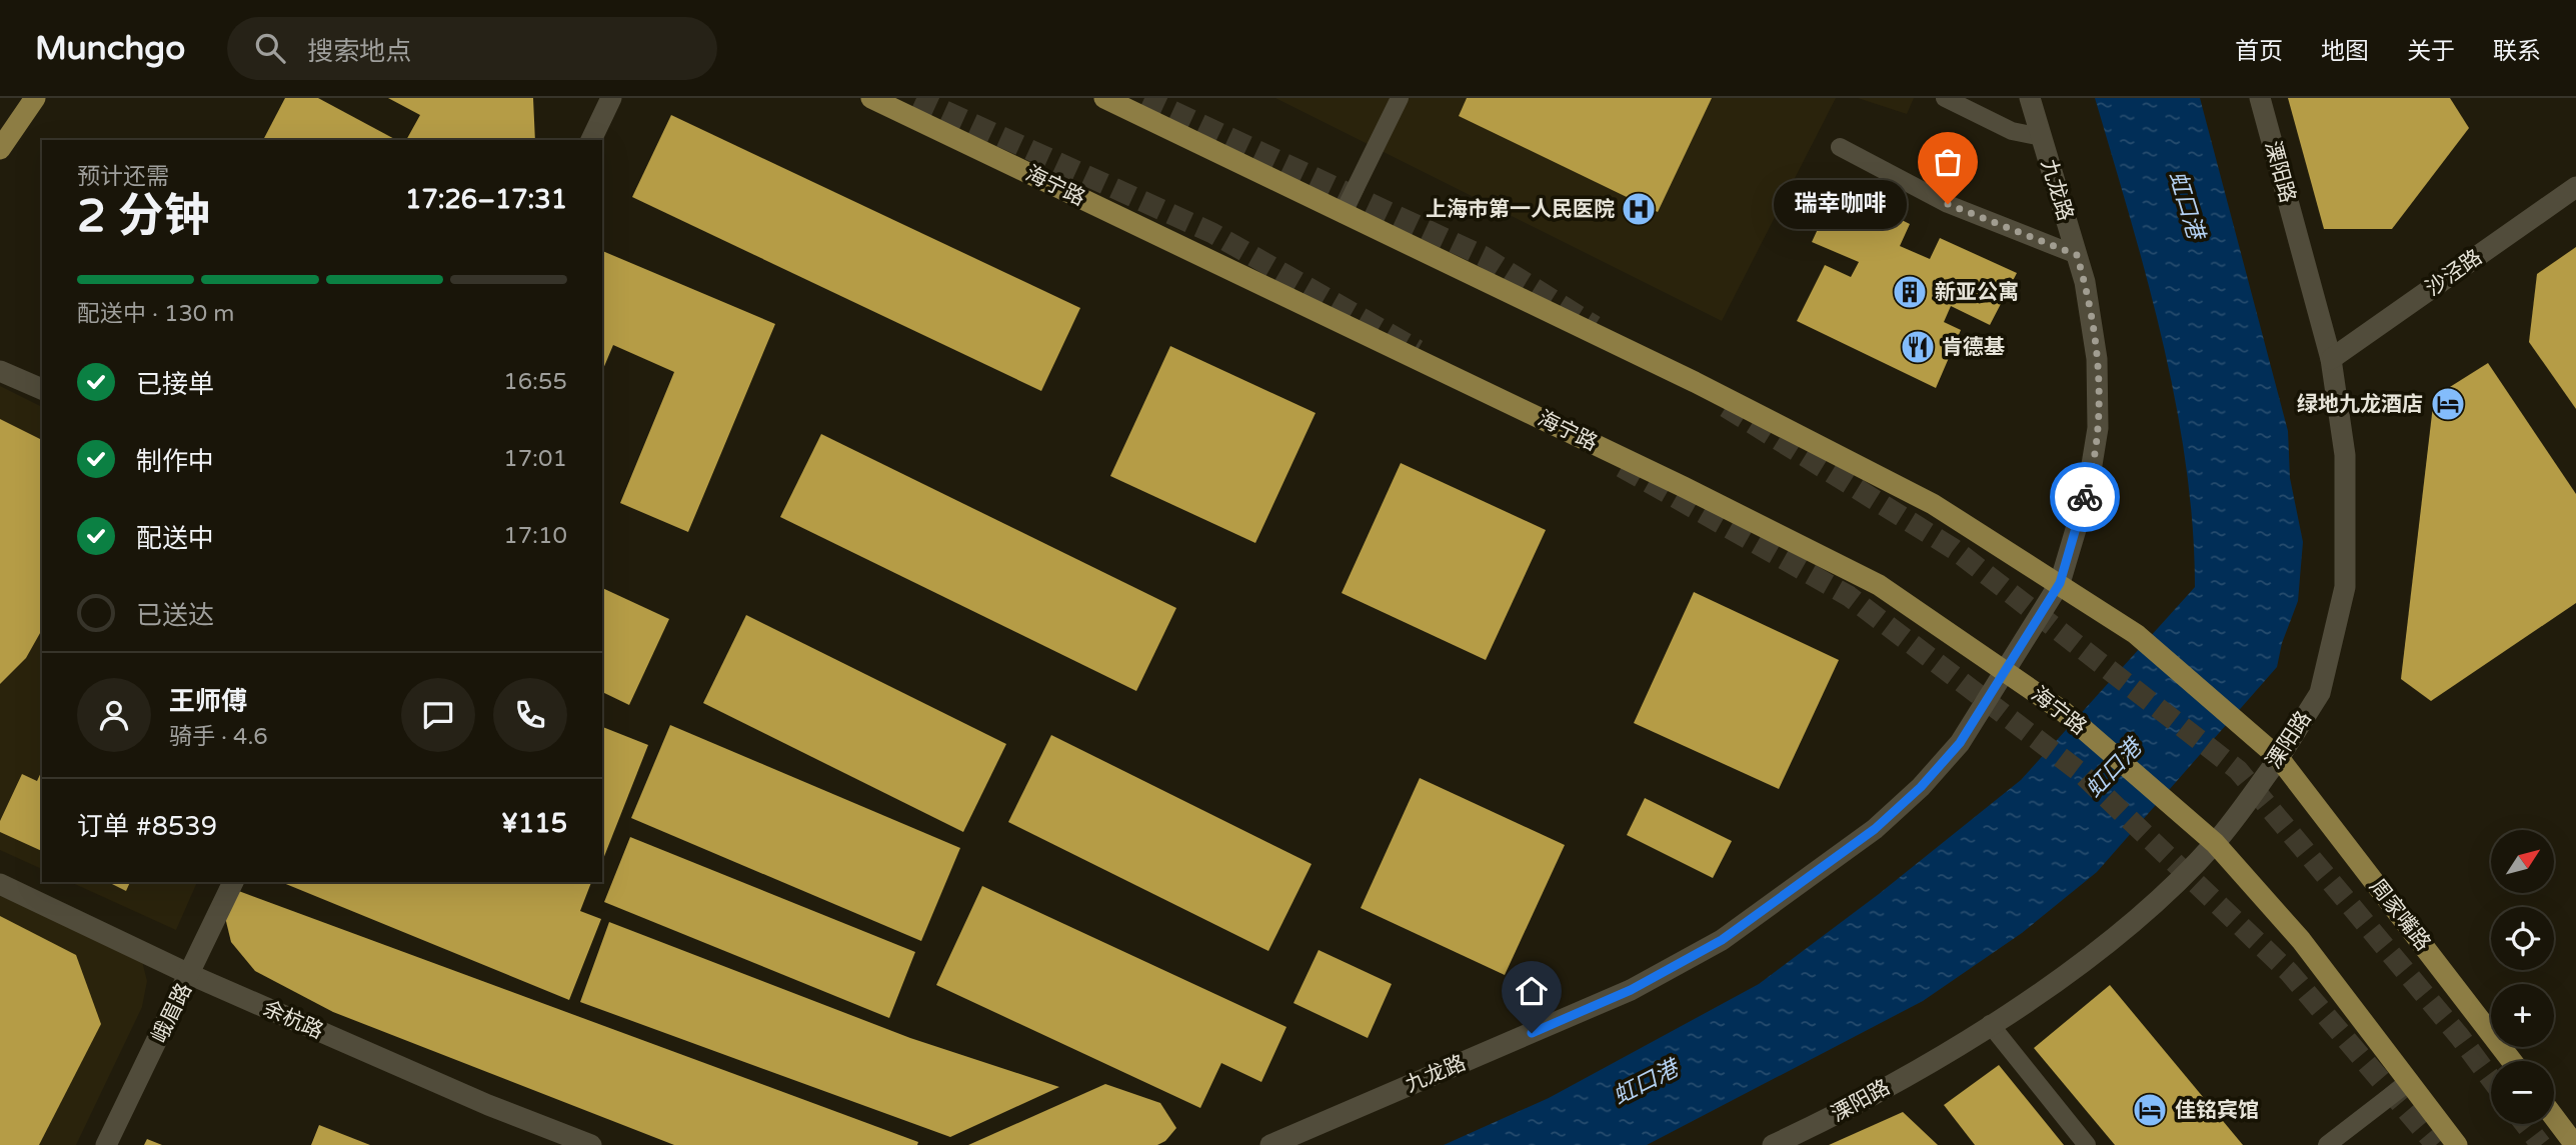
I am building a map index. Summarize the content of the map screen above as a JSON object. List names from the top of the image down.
{
  "streets": {
    "main road": ["海宁路", "周家嘴路"],
    "street": [
      "溧阳路",
      "九龙路",
      "沙泾路",
      "峨眉路",
      "余杭路"
    ]
  },
  "crossings": [
    ["溧阳路", "海宁路"],
    ["溧阳路", "沙泾路"],
    ["溧阳路", "周家嘴路"],
    ["海宁路", "九龙路"],
    ["峨眉路", "余杭路"]
  ],
  "water": ["虹口港"],
  "places": {
    "other": ["瑞幸咖啡"],
    "hospital": ["上海市第一人民医院"],
    "building": ["新亚公寓"],
    "restaurant": ["肯德基"],
    "hotel": ["绿地九龙酒店", "佳铭宾馆"]
  },
  "north": "top right",
  "page": {
    "header": "Munchgo",
    "search": "搜索地点",
    "nav": [
      "首页",
      "地图",
      "关于",
      "联系"
    ],
    "heading": ["2 分钟", "预计还需", "17:26–17:31"],
    "panel": [
      "王师傅",
      "骑手 · 4.6",
      "订单 #8539",
      "¥115"
    ],
    "bubble": "瑞幸咖啡",
    "bar": "配送中 · 130 m",
    "list": [
      ["已接单", "16:55"],
      ["制作中", "17:01"],
      ["配送中", "17:10"],
      "已送达"
    ],
    "map_buttons": ["+", "−"]
  }
}
